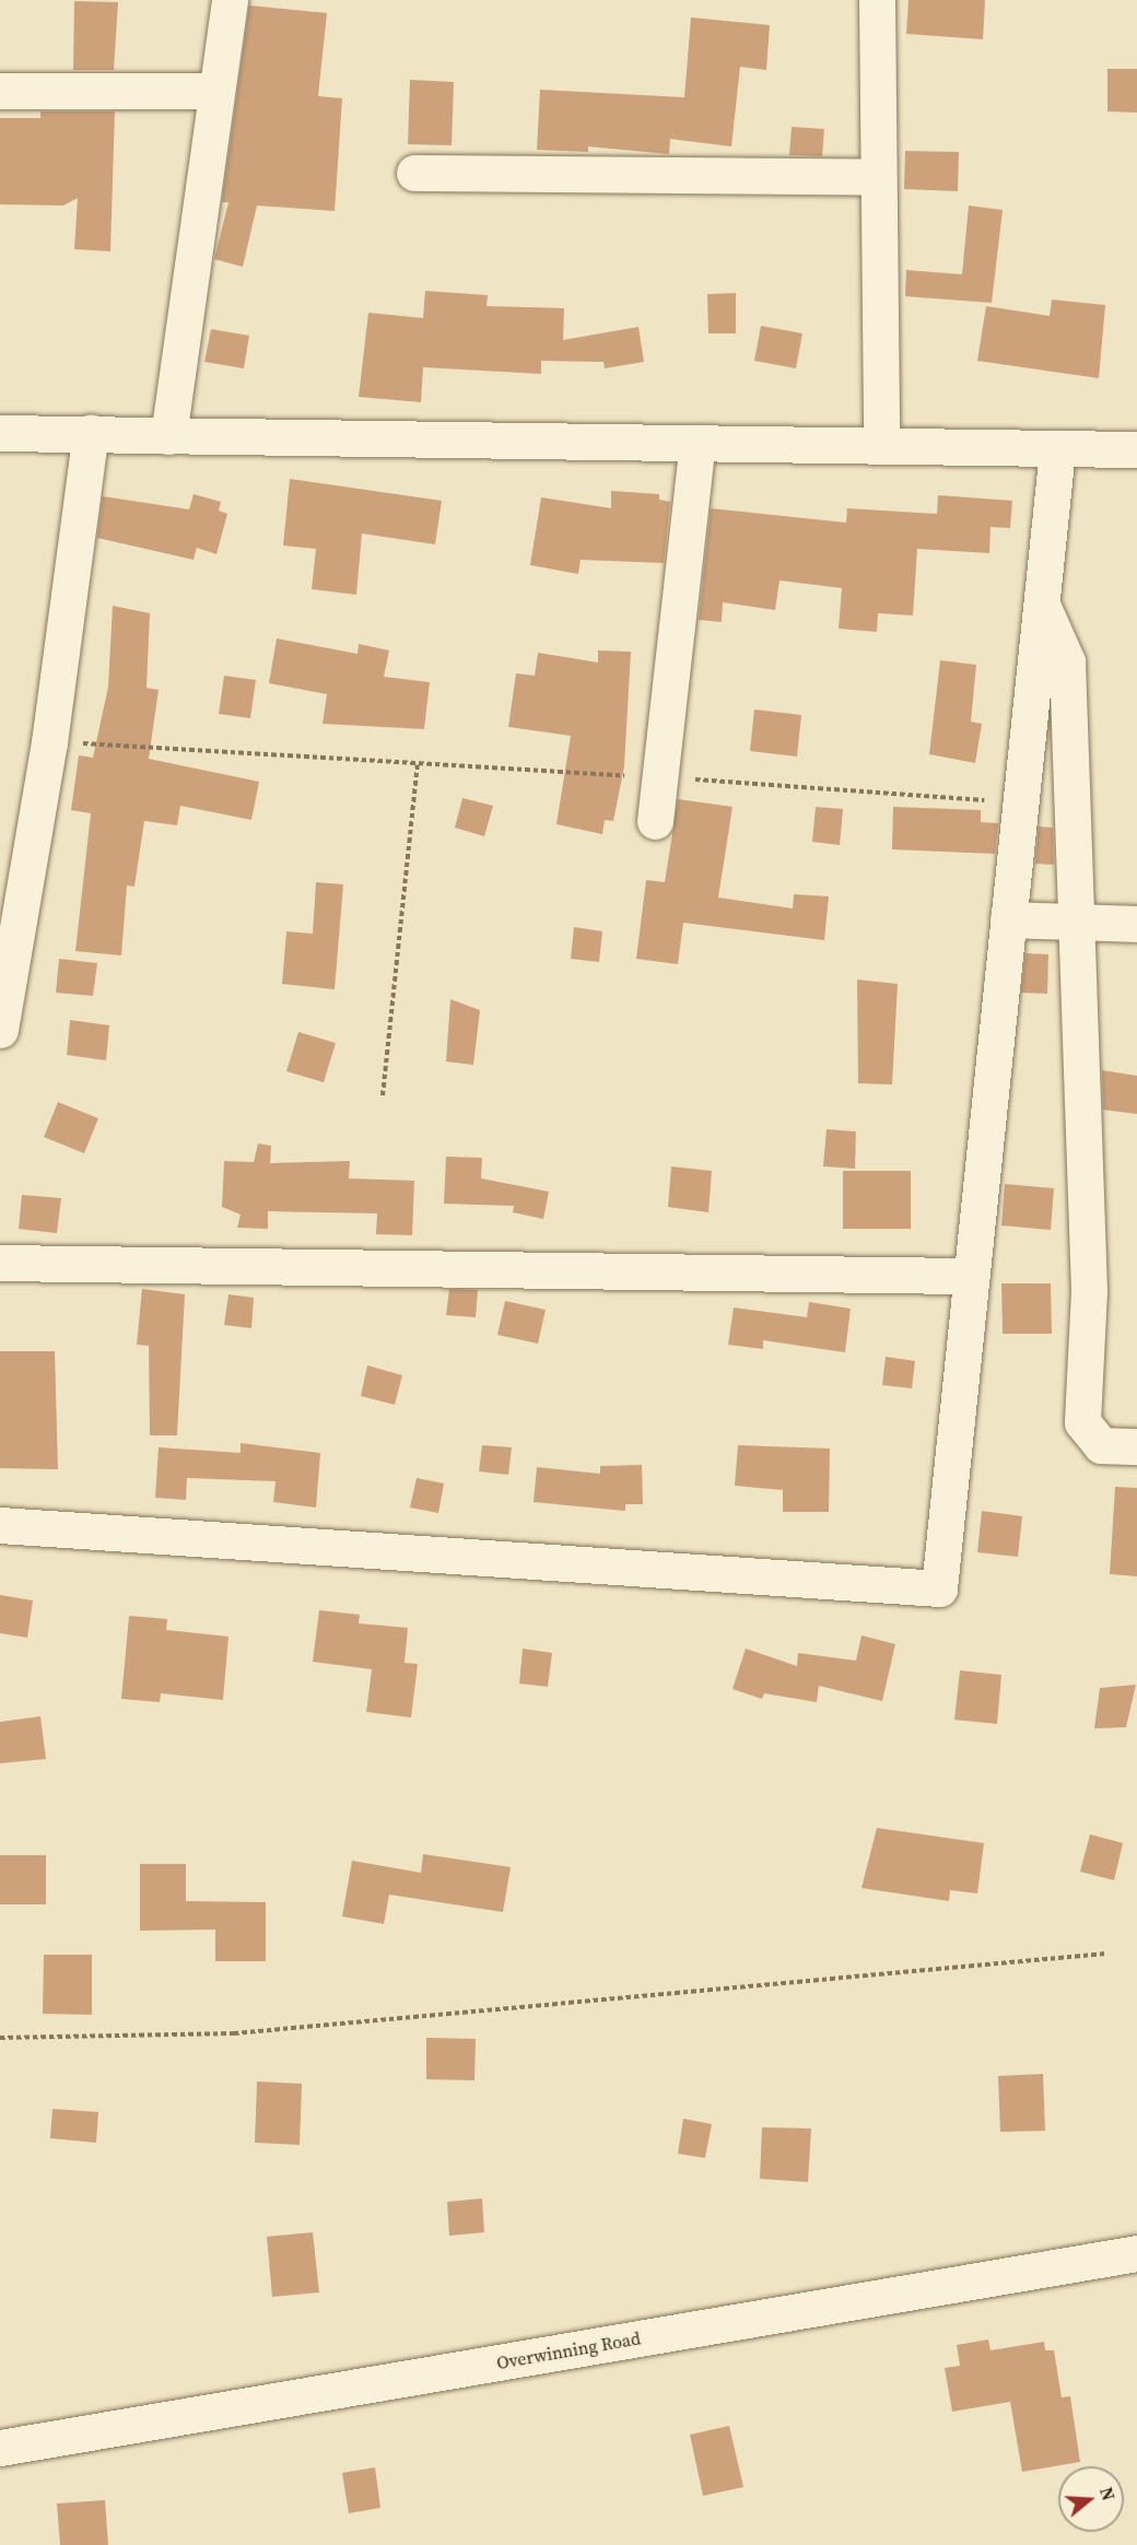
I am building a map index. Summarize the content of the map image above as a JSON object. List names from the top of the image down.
{
  "streets": {
    "street": ["Overwinning Road"]
  },
  "north": "right"
}
